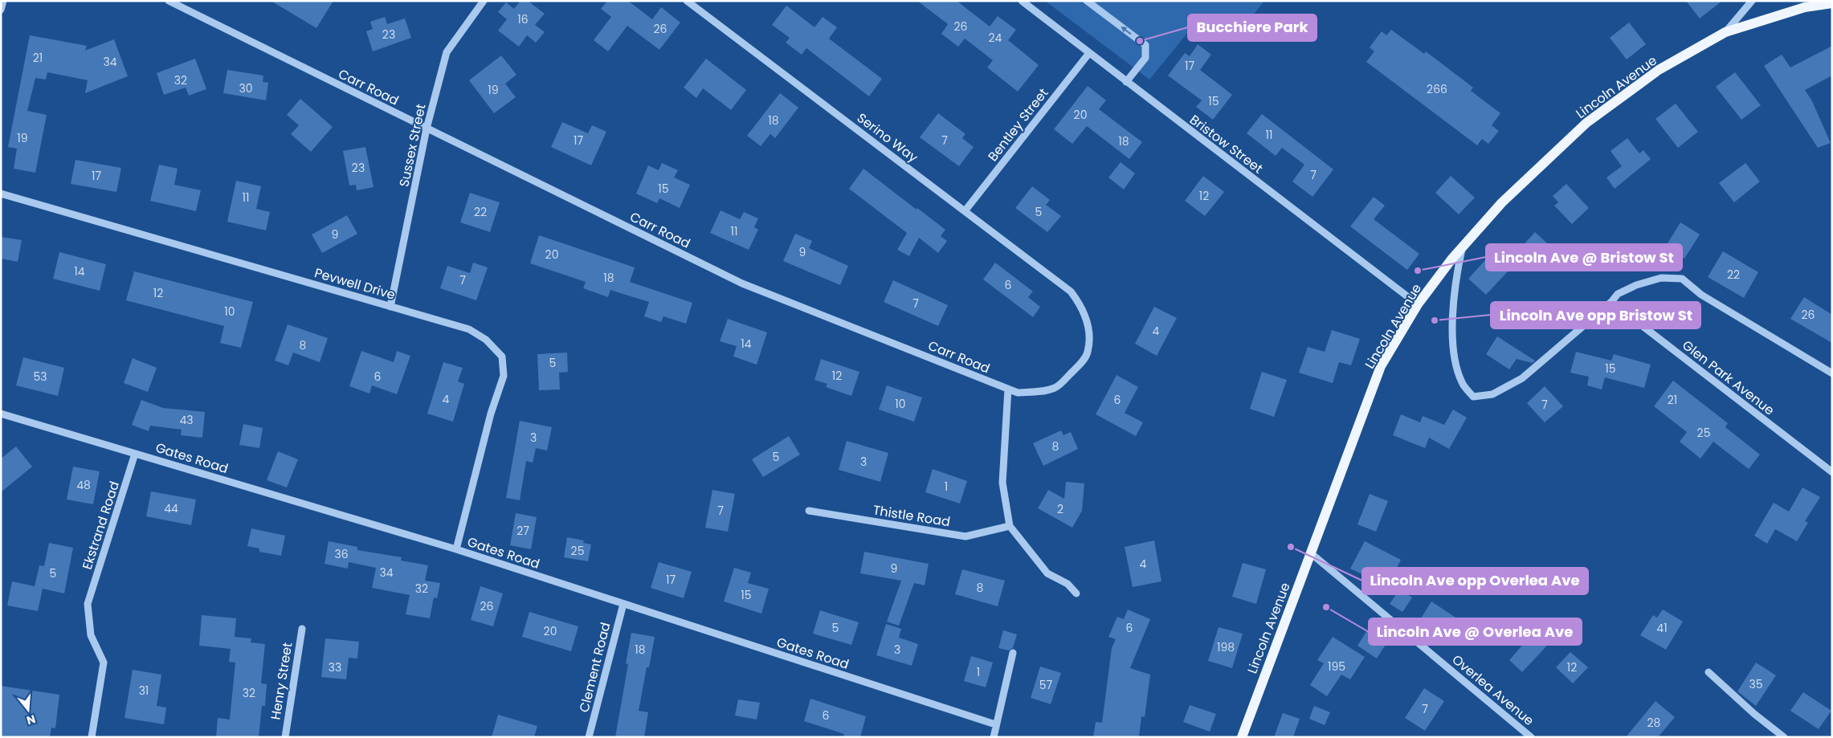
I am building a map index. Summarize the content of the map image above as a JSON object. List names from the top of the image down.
{
  "streets": {
    "main road": ["Lincoln Avenue"],
    "street": [
      "Carr Road",
      "Bentley Street",
      "Serino Way",
      "Bristow Street",
      "Sussex Street",
      "Pevwell Drive",
      "Glen Park Avenue",
      "Gates Road",
      "Thistle Road",
      "Ekstrand Road",
      "Clement Road",
      "Henry Street",
      "Overlea Avenue"
    ]
  },
  "crossings": [
    ["Carr Road", "Serino Way"],
    ["Carr Road", "Sussex Street"],
    ["Lincoln Avenue", "Bristow Street"],
    ["Lincoln Avenue", "Overlea Avenue"],
    ["Bentley Street", "Serino Way"],
    ["Bentley Street", "Bristow Street"],
    ["Sussex Street", "Pevwell Drive"],
    ["Pevwell Drive", "Gates Road"],
    ["Gates Road", "Ekstrand Road"],
    ["Gates Road", "Clement Road"]
  ],
  "places": [
    "Bucchiere Park",
    "Lincoln Ave @ Bristow St",
    "Lincoln Ave opp Bristow St",
    "Lincoln Ave opp Overlea Ave",
    "Lincoln Ave @ Overlea Ave"
  ],
  "house_numbers": [
    "16",
    "26",
    "26",
    "23",
    "24",
    "21",
    "34",
    "17",
    "32",
    "30",
    "266",
    "19",
    "15",
    "20",
    "18",
    "11",
    "19",
    "17",
    "7",
    "18",
    "23",
    "7",
    "17",
    "15",
    "12",
    "11",
    "22",
    "5",
    "11",
    "9",
    "9",
    "20",
    "14",
    "22",
    "18",
    "7",
    "6",
    "12",
    "7",
    "10",
    "26",
    "4",
    "14",
    "8",
    "5",
    "15",
    "12",
    "53",
    "6",
    "4",
    "6",
    "21",
    "10",
    "7",
    "43",
    "25",
    "3",
    "8",
    "5",
    "3",
    "48",
    "1",
    "44",
    "2",
    "7",
    "27",
    "25",
    "36",
    "4",
    "9",
    "34",
    "5",
    "17",
    "8",
    "32",
    "15",
    "26",
    "5",
    "6",
    "41",
    "20",
    "198",
    "18",
    "3",
    "195",
    "33",
    "12",
    "1",
    "35",
    "57",
    "31",
    "32",
    "7",
    "6",
    "28"
  ],
  "north": "bottom"
}
